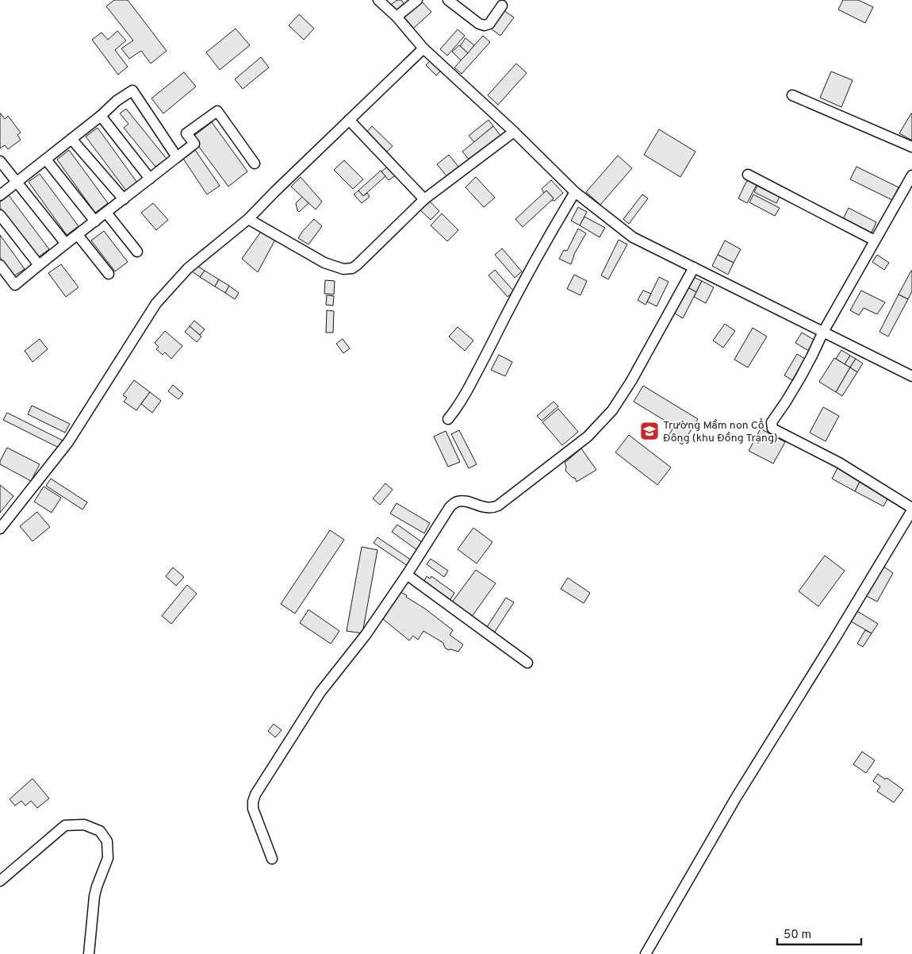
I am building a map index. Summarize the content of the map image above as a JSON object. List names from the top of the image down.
{
  "places": {
    "school or university": ["Trường Mầm non Cổ Đông (khu Đồng Trạng)"]
  },
  "scale_bar": "50 m"
}
